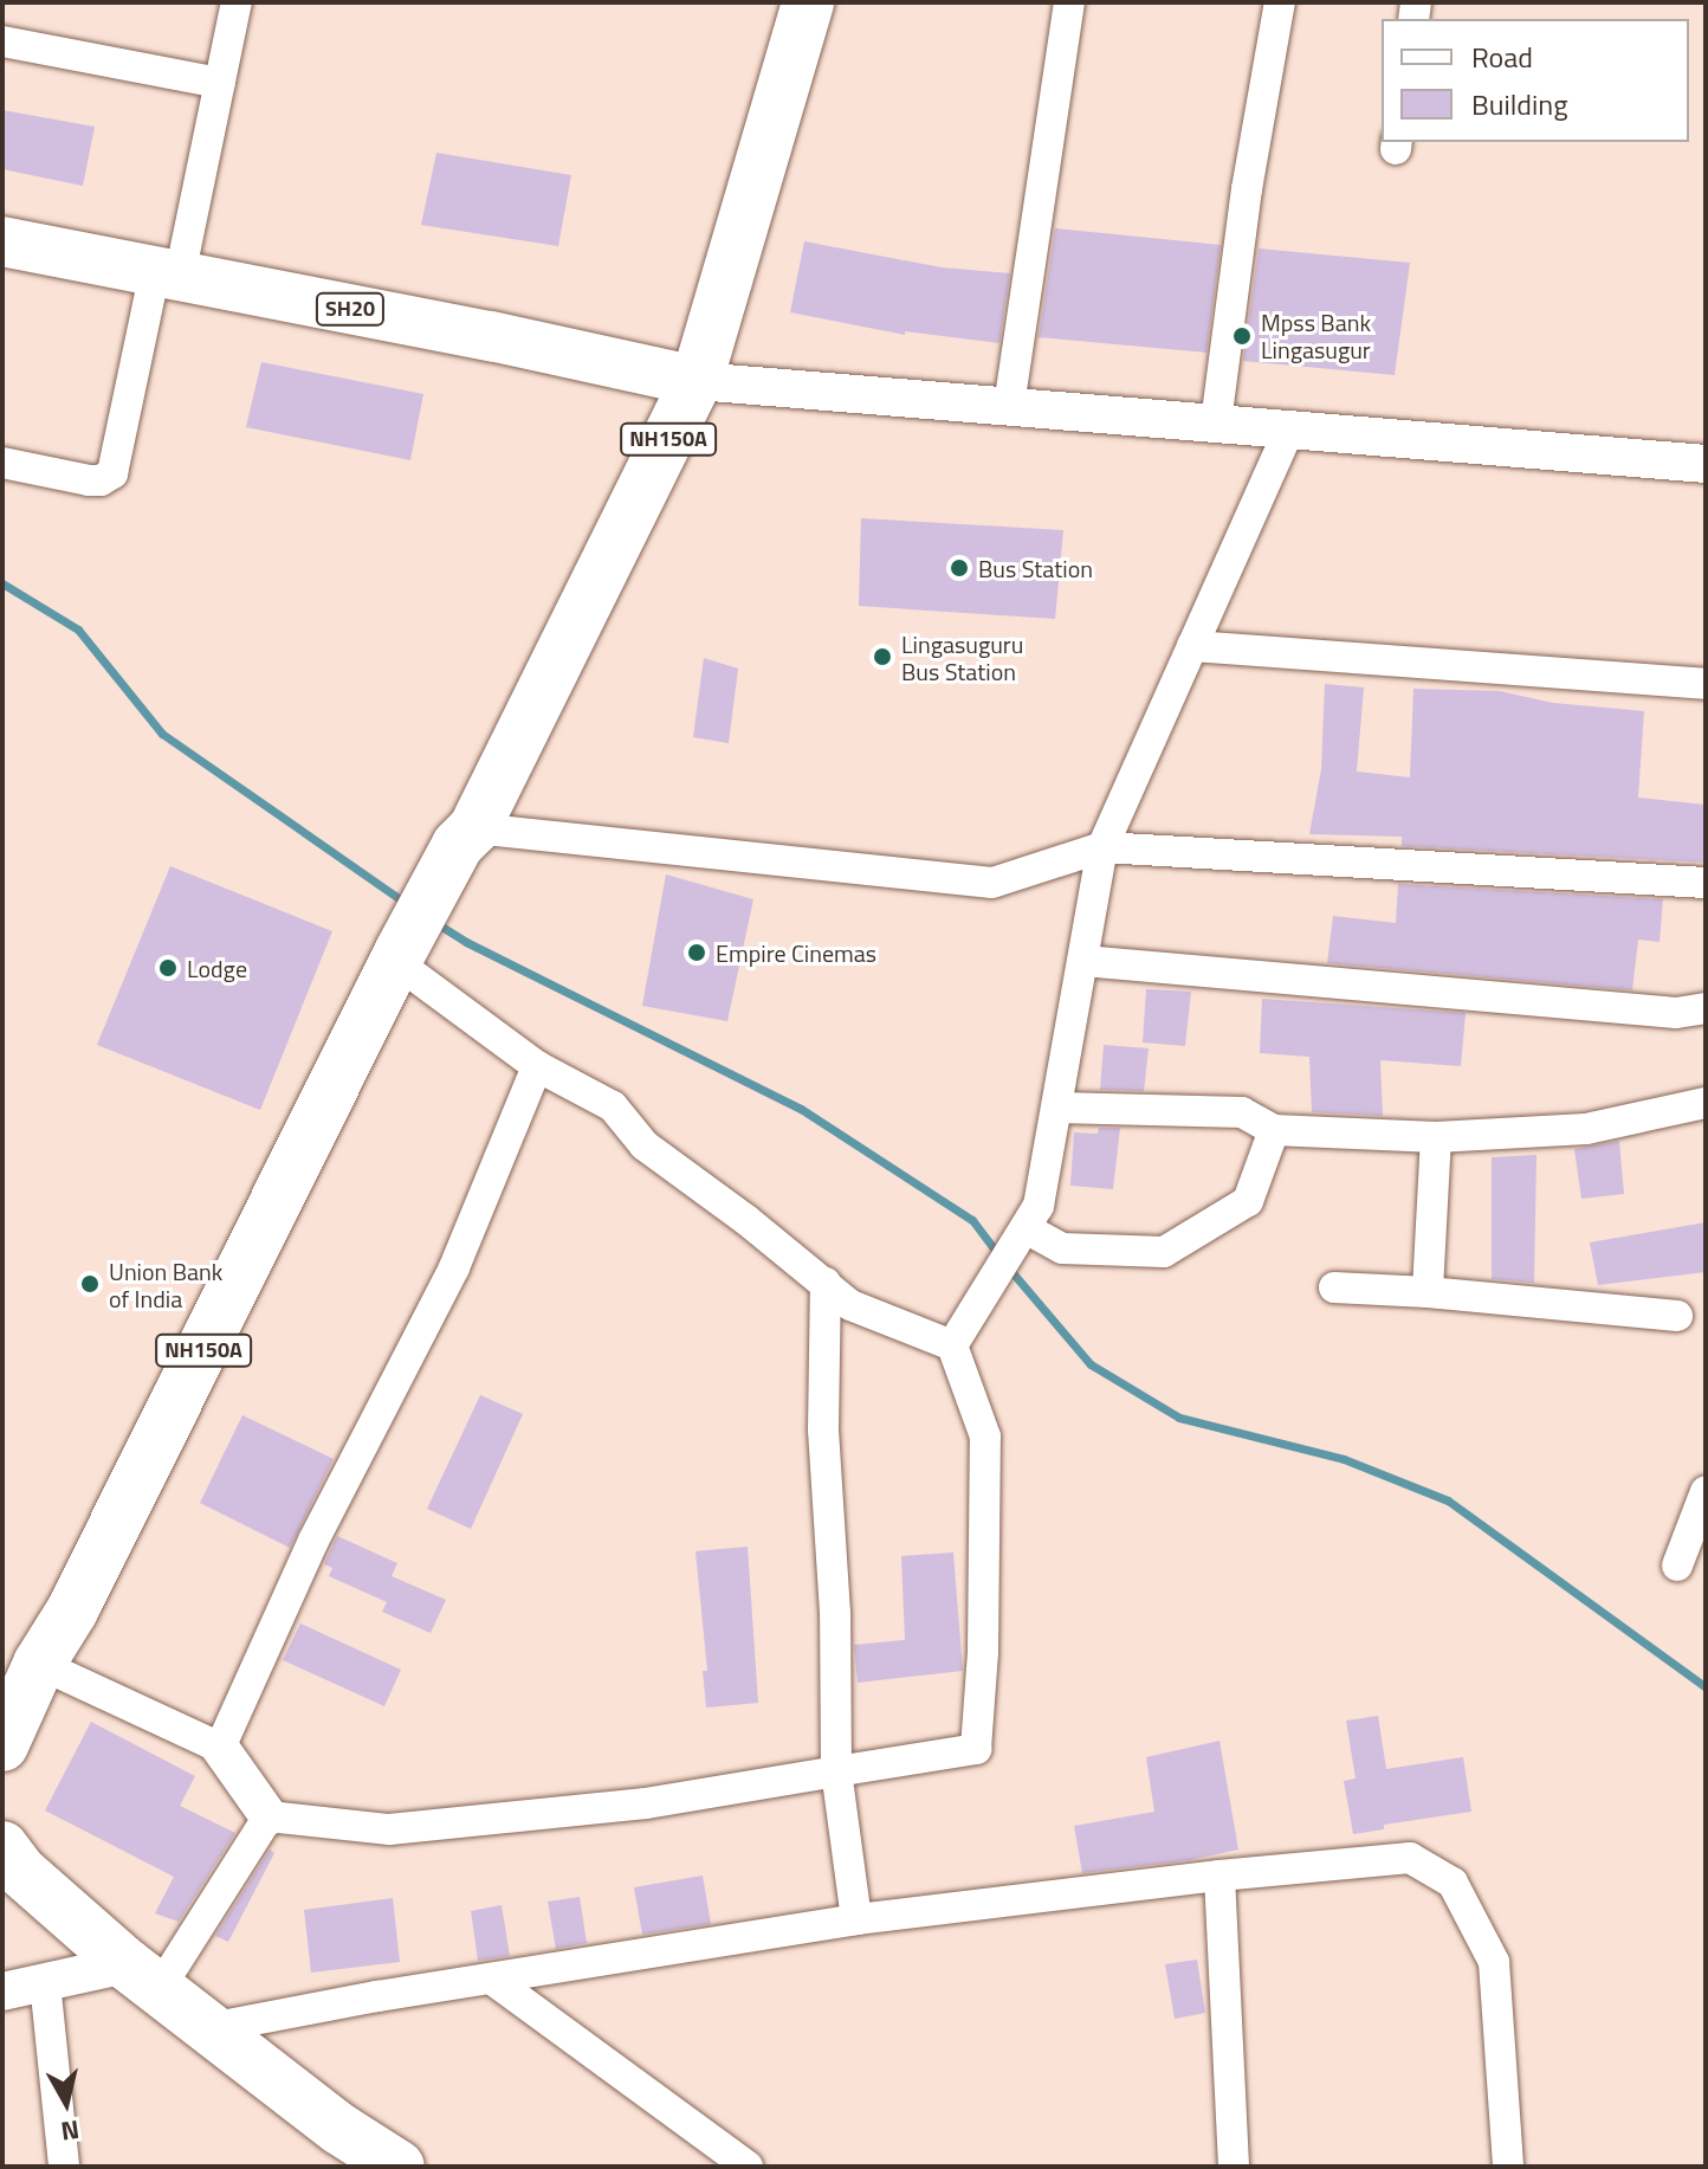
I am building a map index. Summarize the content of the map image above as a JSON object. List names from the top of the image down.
{
  "streets": {
    "highway": ["NH150A"],
    "main road": ["SH20"]
  },
  "crossings": [
    ["SH20", "NH150A"]
  ],
  "places": [
    "Mpss Bank Lingasugur",
    "Bus Station",
    "Lingasuguru Bus Station",
    "Empire Cinemas",
    "Lodge",
    "Union Bank of India"
  ],
  "legend": ["Road", "Building"],
  "north": "bottom"
}
